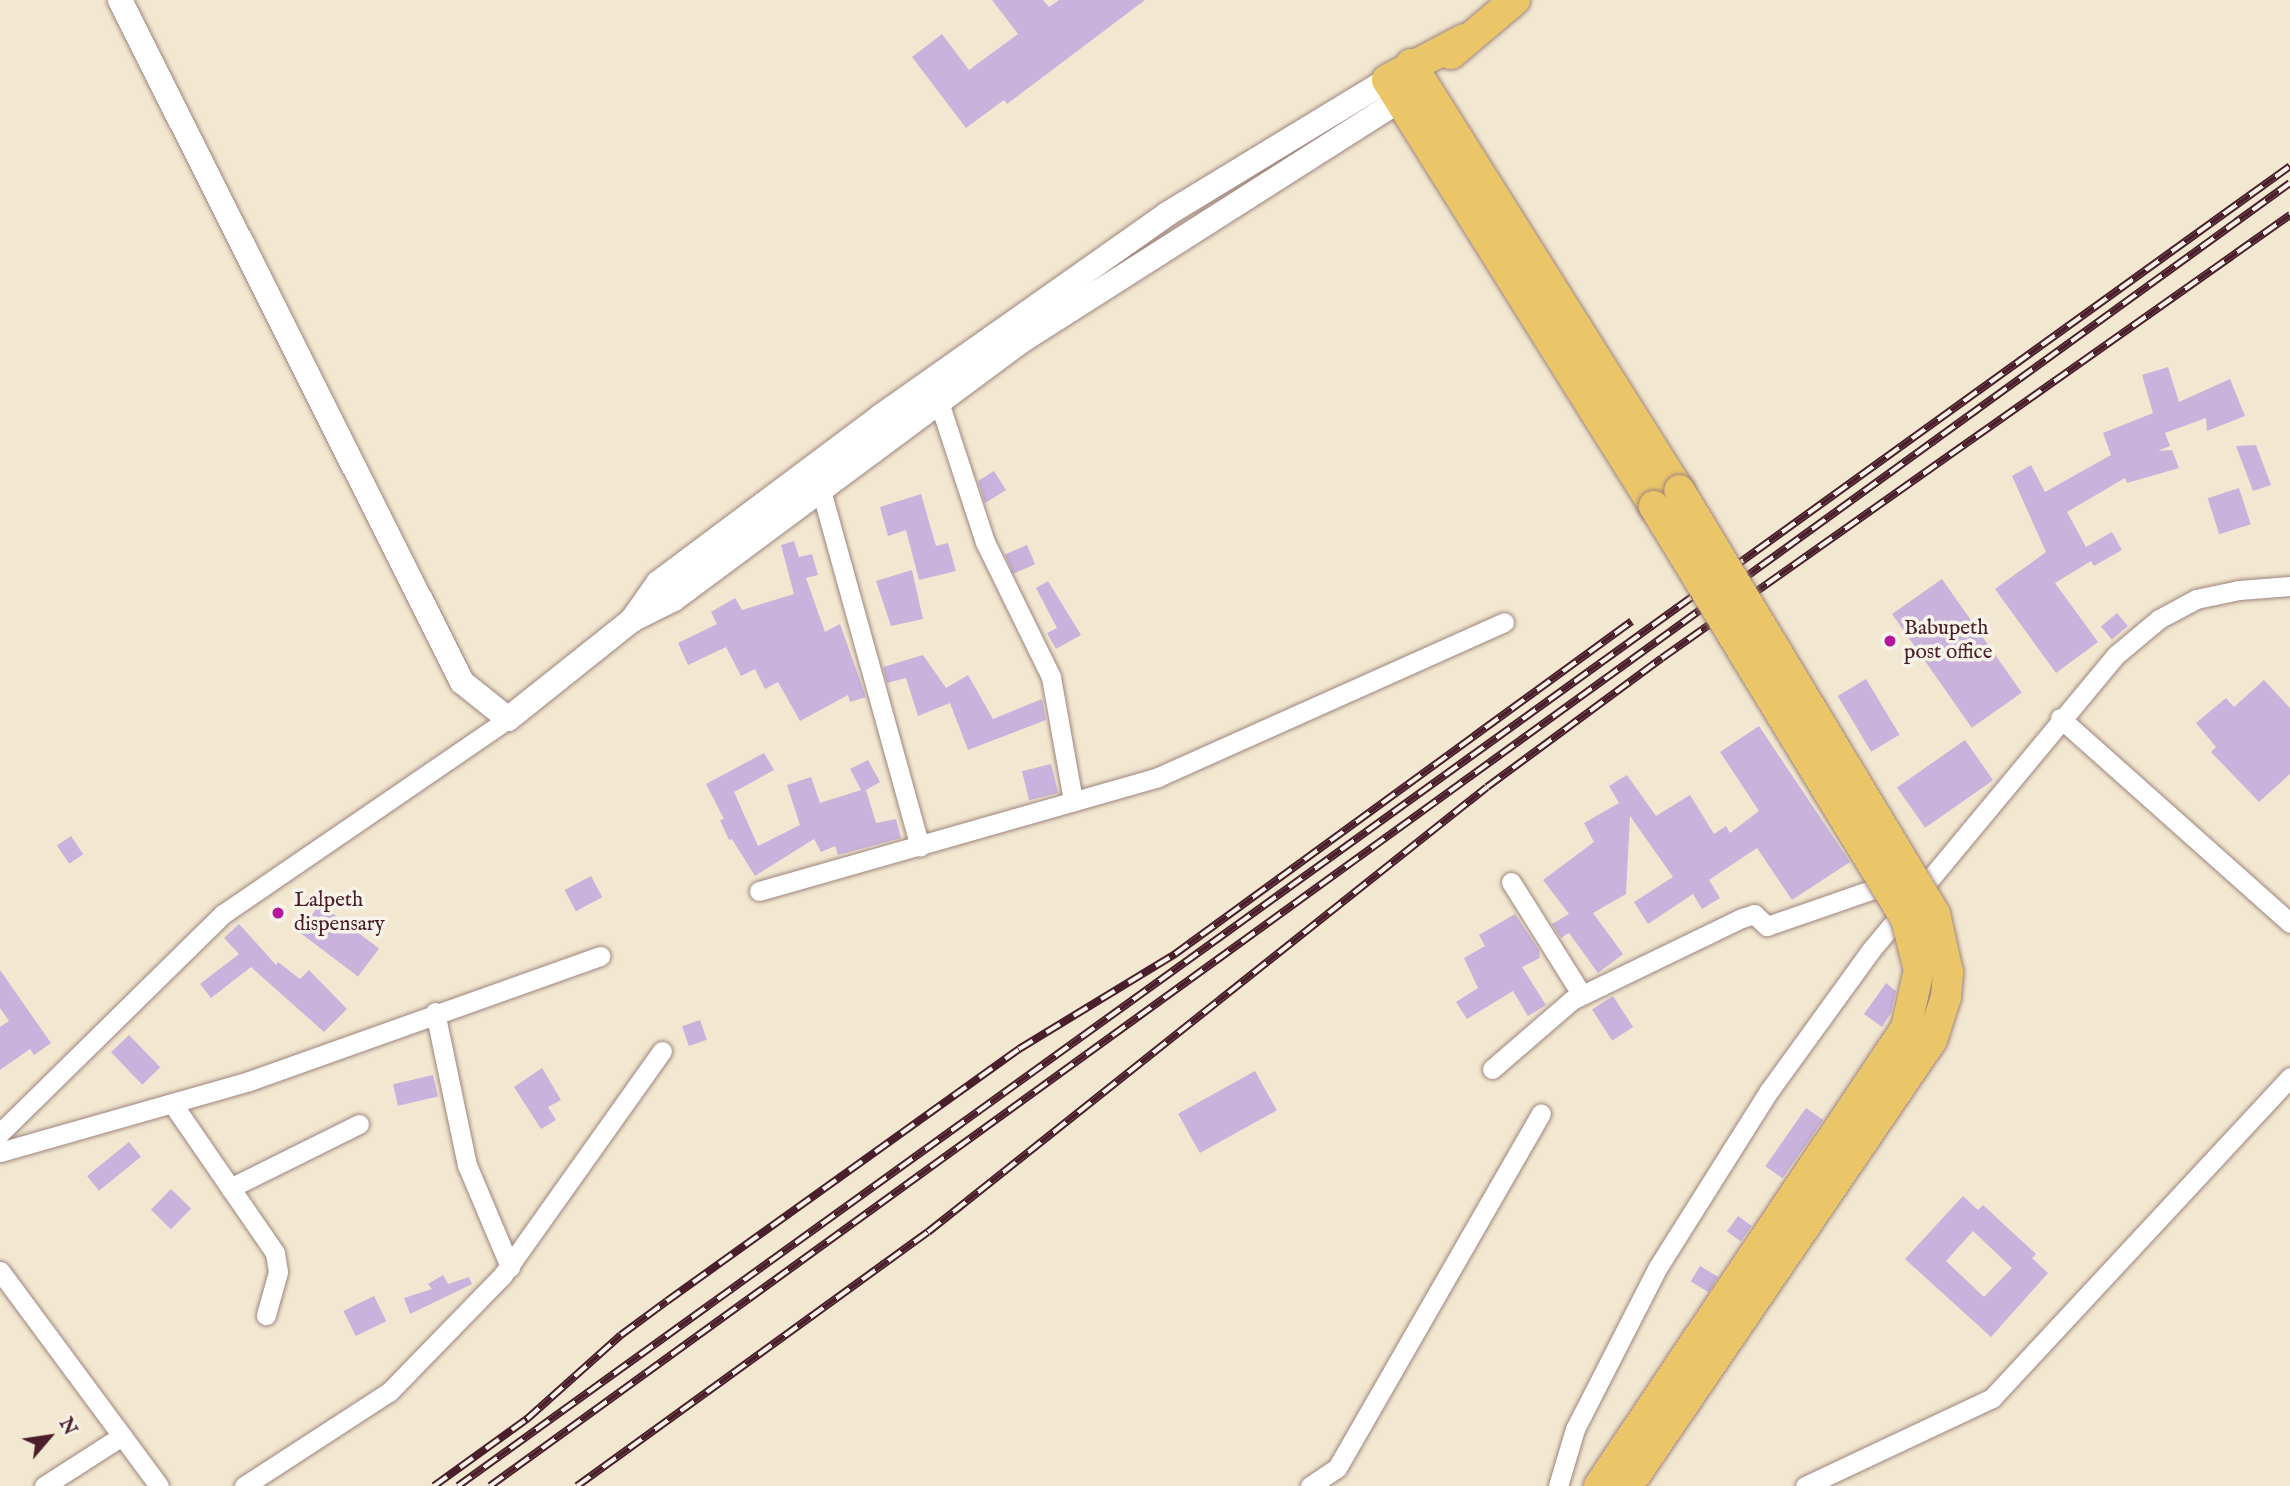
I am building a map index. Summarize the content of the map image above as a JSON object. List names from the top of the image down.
{
  "places": ["Babupeth post office", "Lalpeth dispensary"],
  "north": "top right"
}
